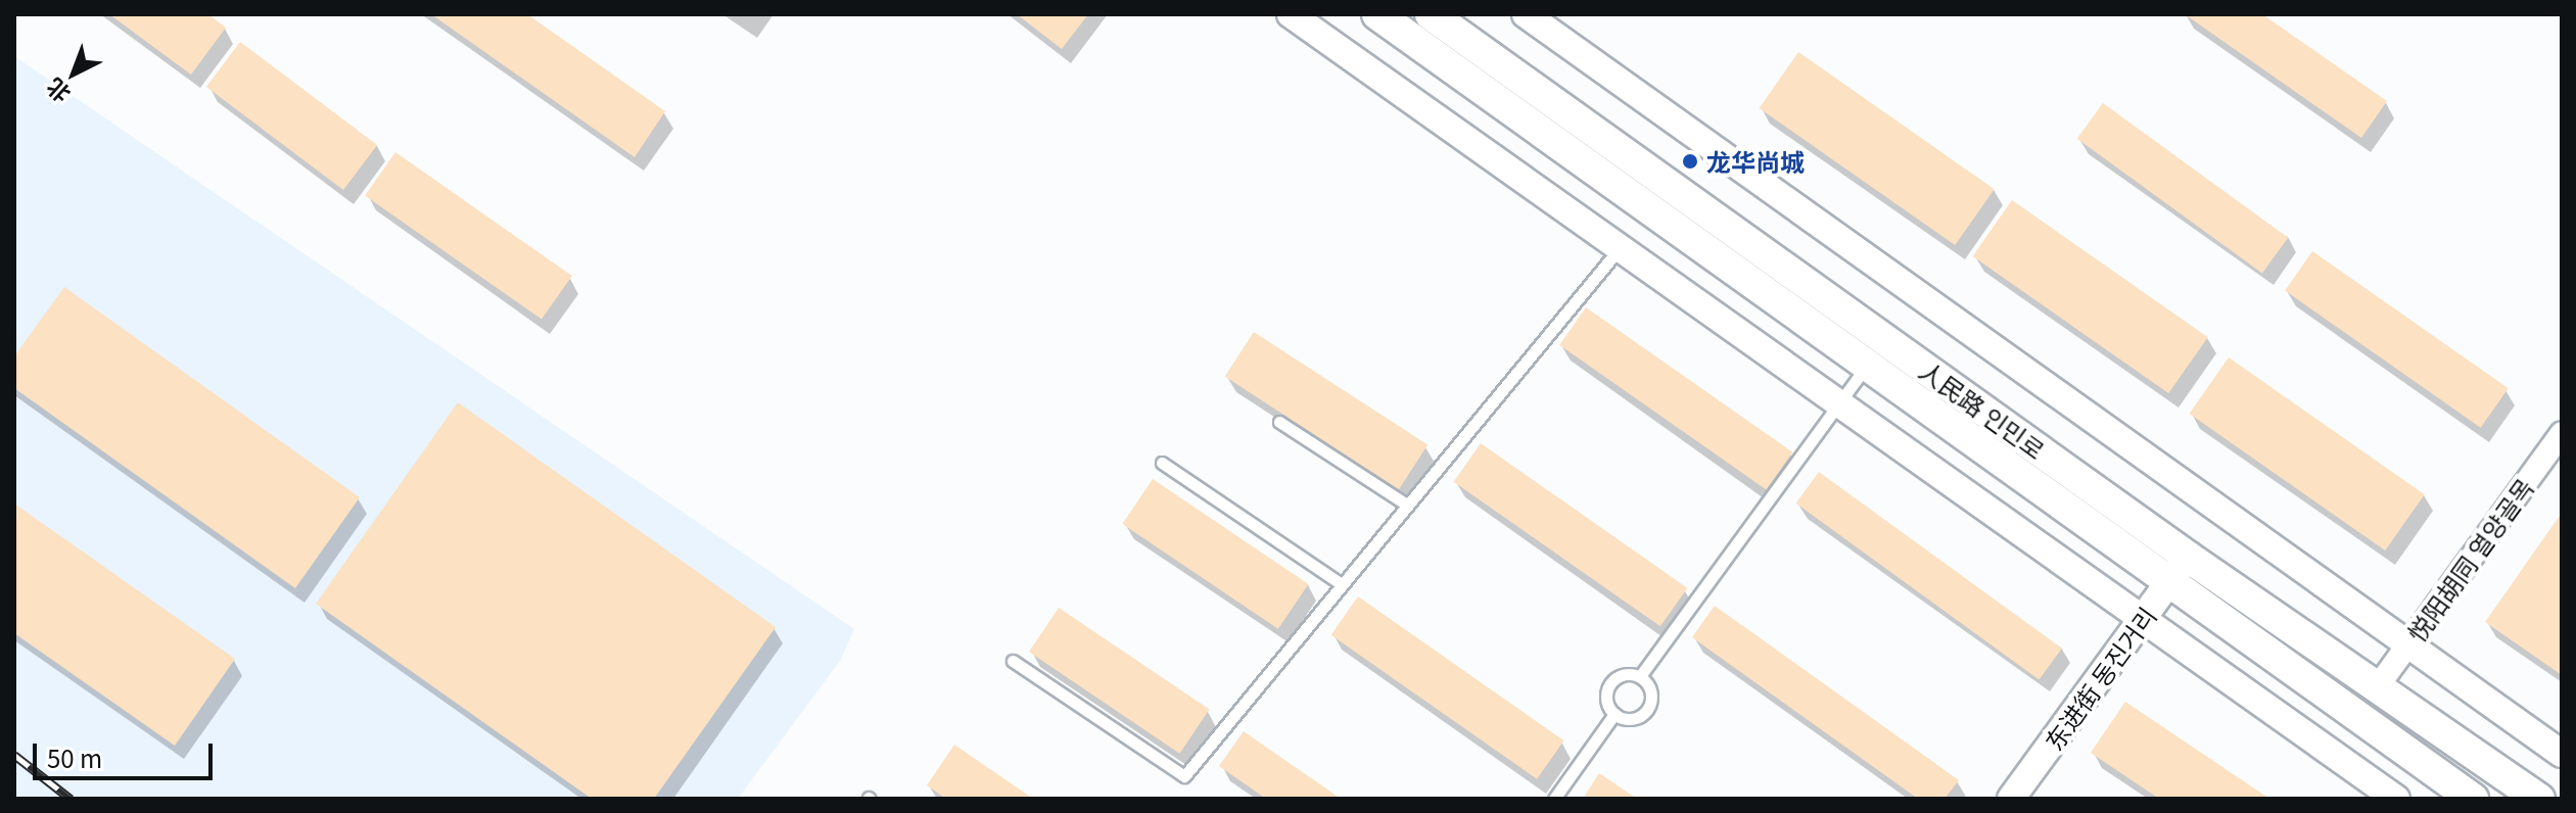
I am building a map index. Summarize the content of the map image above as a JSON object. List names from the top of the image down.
{
  "streets": {
    "main road": ["人民路 인민로"],
    "street": ["悦阳胡同 열양골목", "东进街 동진거리"]
  },
  "crossings": [
    ["人民路 인민로", "悦阳胡同 열양골목"],
    ["人民路 인민로", "东进街 동진거리"]
  ],
  "places": ["龙华尚城"],
  "scale_bar": "50 m",
  "north": "bottom left"
}
